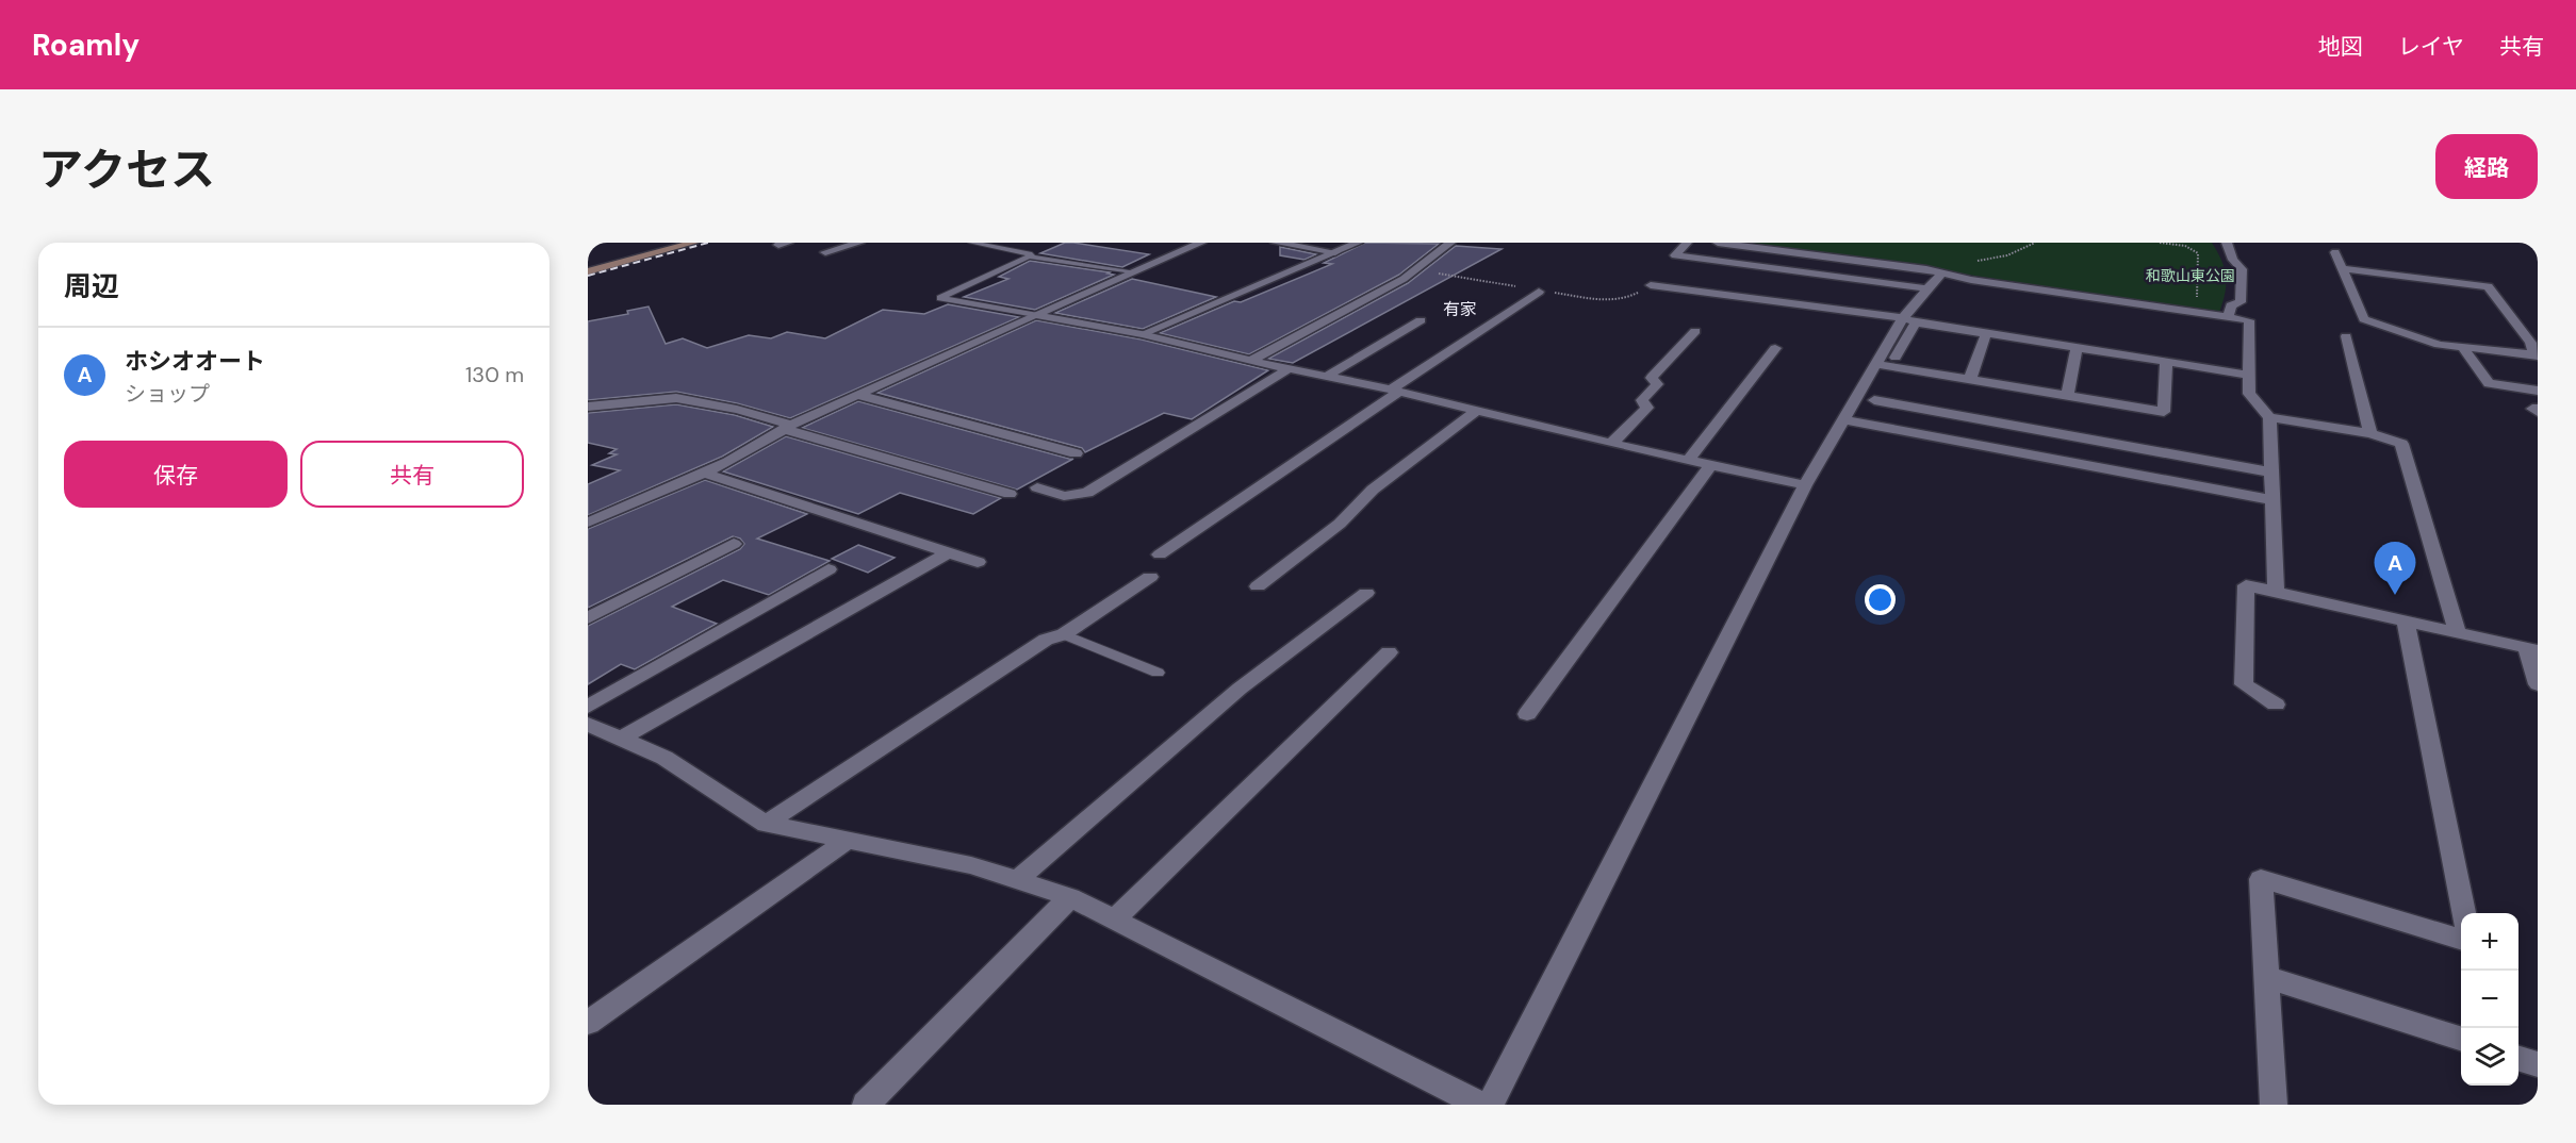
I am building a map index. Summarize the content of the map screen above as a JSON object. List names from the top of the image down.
{
  "districts": ["有家"],
  "parks": ["和歌山東公園"],
  "page": {
    "header": "Roamly",
    "nav": ["地図", "レイヤ", "共有"],
    "title": "アクセス",
    "buttons": [
      "経路",
      ["保存", "共有"]
    ],
    "heading": "周辺",
    "list": [
      {
        "mark": "A",
        "name": "ホシオオート",
        "note": "ショップ",
        "value": "130 m"
      }
    ],
    "pins": "A",
    "map_buttons": ["+", "−"]
  }
}
